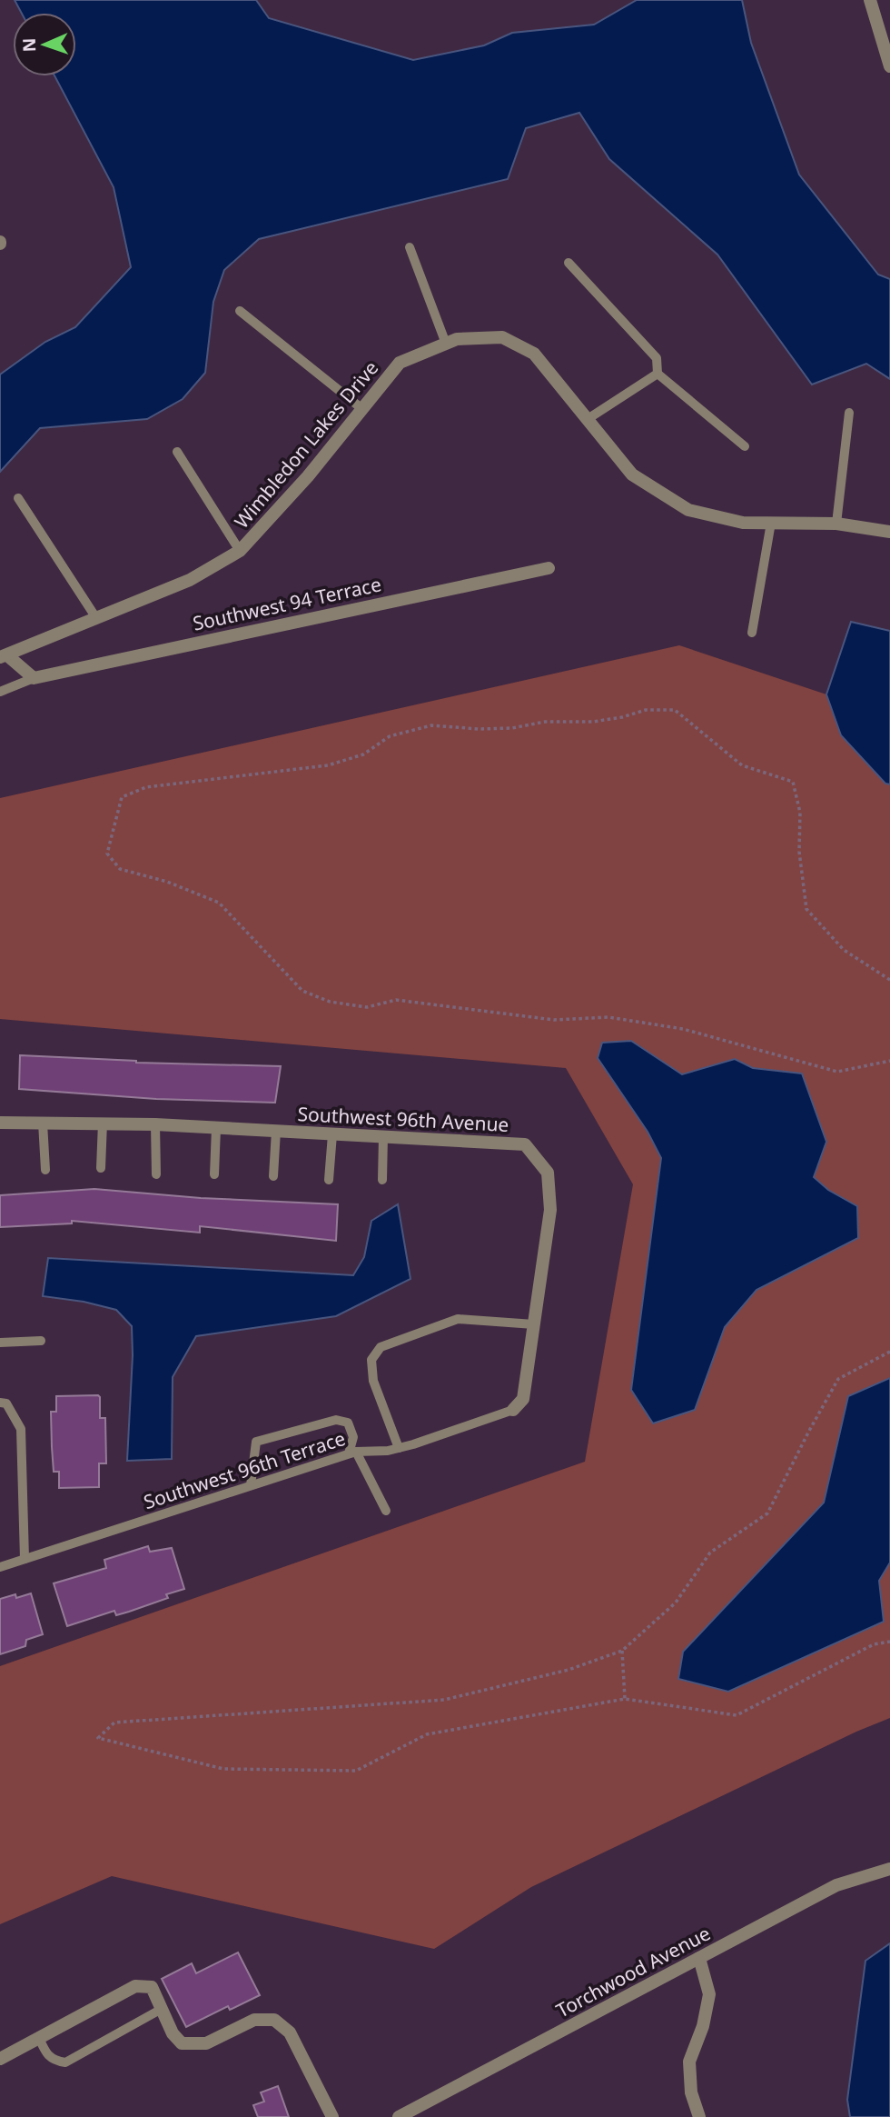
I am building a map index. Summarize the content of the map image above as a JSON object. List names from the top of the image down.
{
  "streets": {
    "street": [
      "Wimbledon Lakes Drive",
      "Southwest 94 Terrace",
      "Southwest 96th Avenue",
      "Torchwood Avenue"
    ],
    "lane": ["Southwest 96th Terrace"]
  },
  "crossings": [
    ["Southwest 96th Avenue", "Southwest 96th Terrace"]
  ],
  "north": "left"
}
